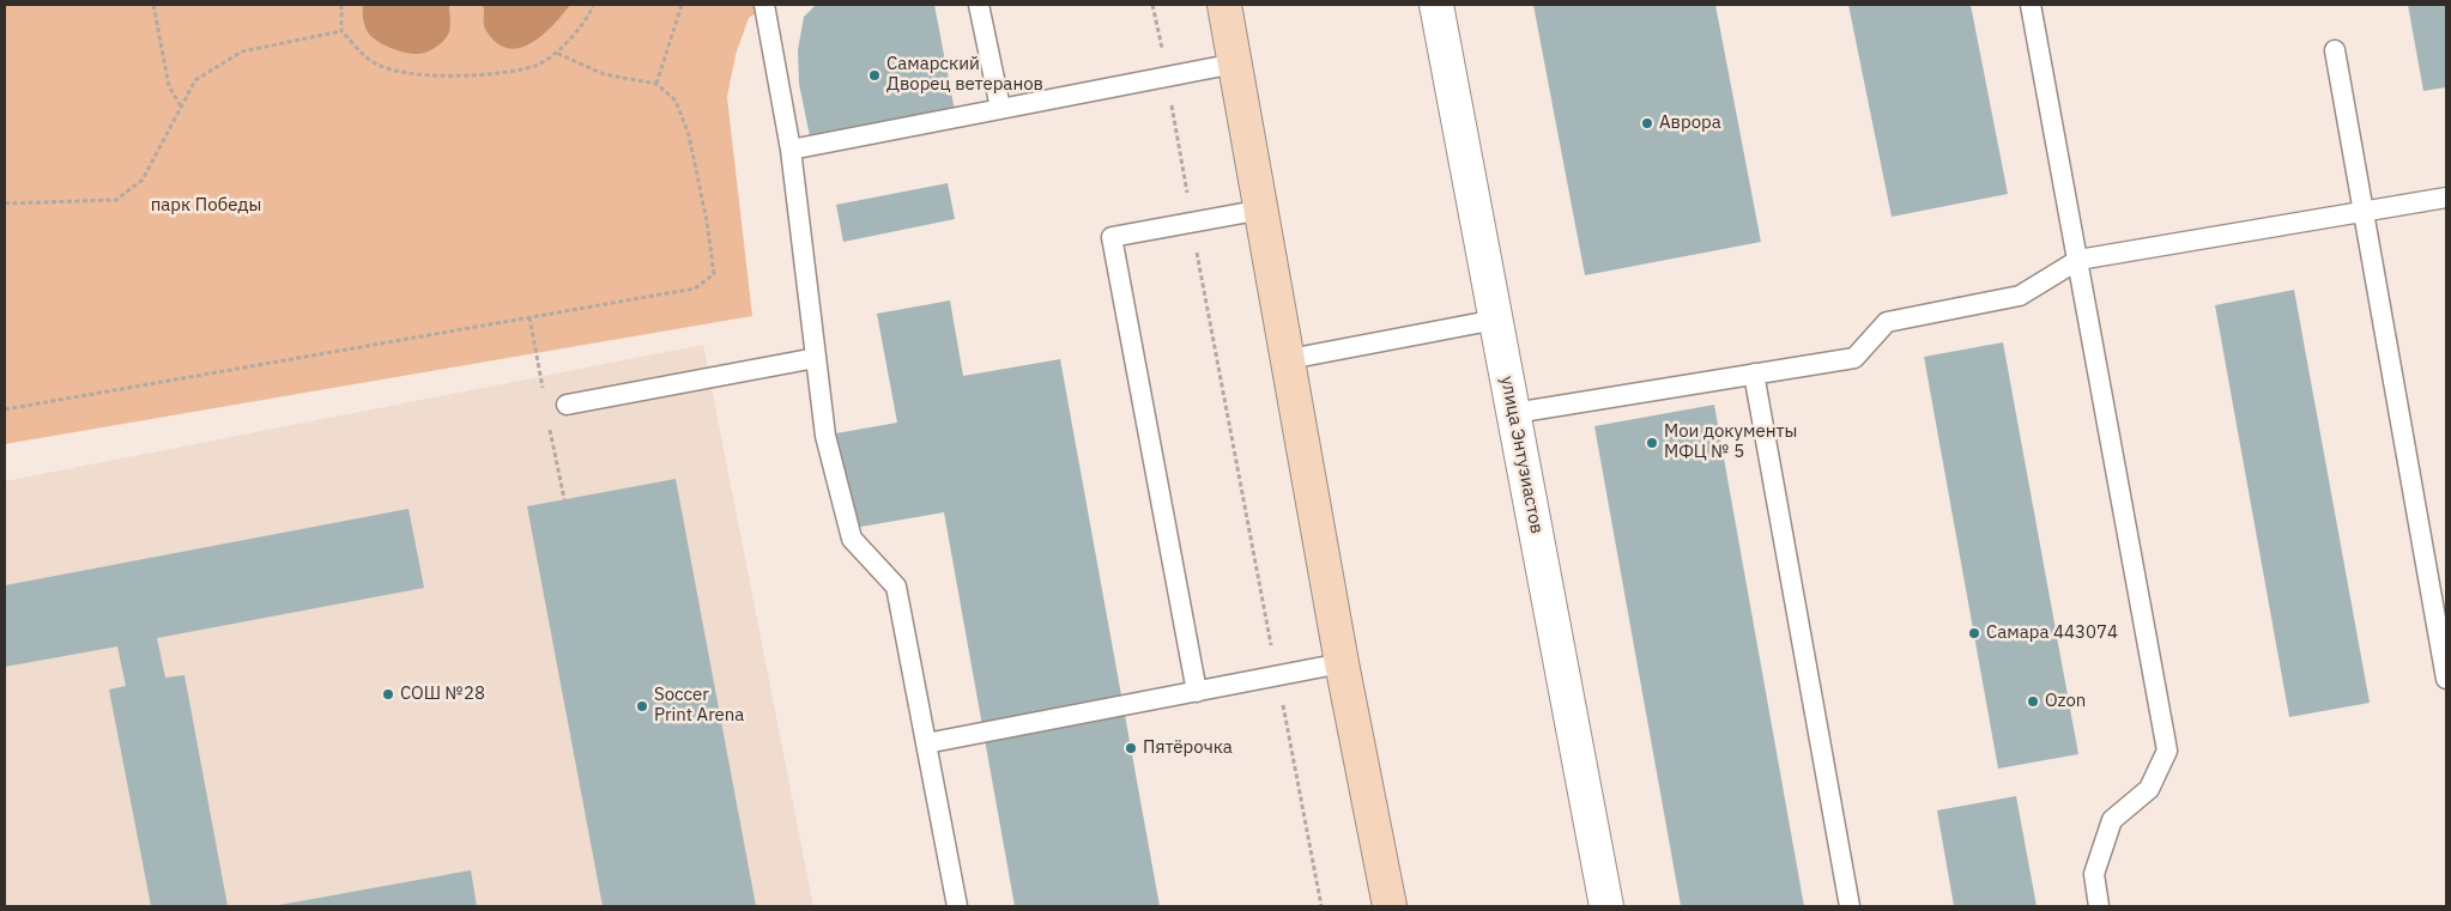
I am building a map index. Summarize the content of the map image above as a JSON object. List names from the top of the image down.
{
  "streets": {
    "street": ["улица Энтузиастов"]
  },
  "parks": ["парк Победы"],
  "places": [
    "Самарский Дворец ветеранов",
    "Аврора",
    "Мои документы МФЦ № 5",
    "Самара 443074",
    "СОШ №28",
    "Ozon",
    "Soccer Print Arena",
    "Пятёрочка"
  ]
}
